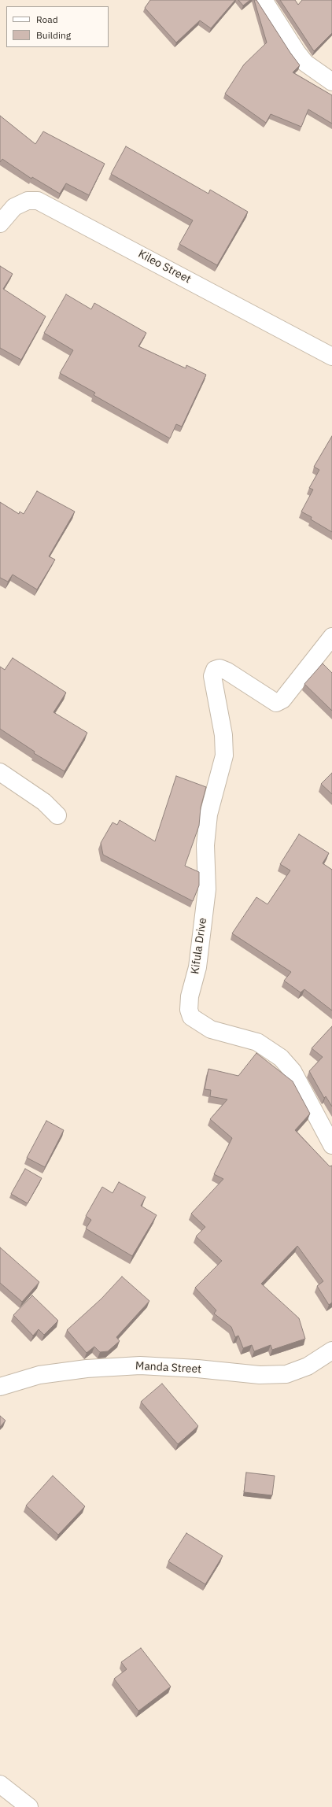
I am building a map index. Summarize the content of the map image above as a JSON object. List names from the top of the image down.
{
  "streets": {
    "street": ["Kileo Street", "Kifula Drive", "Manda Street"]
  },
  "legend": ["Road", "Building"]
}
